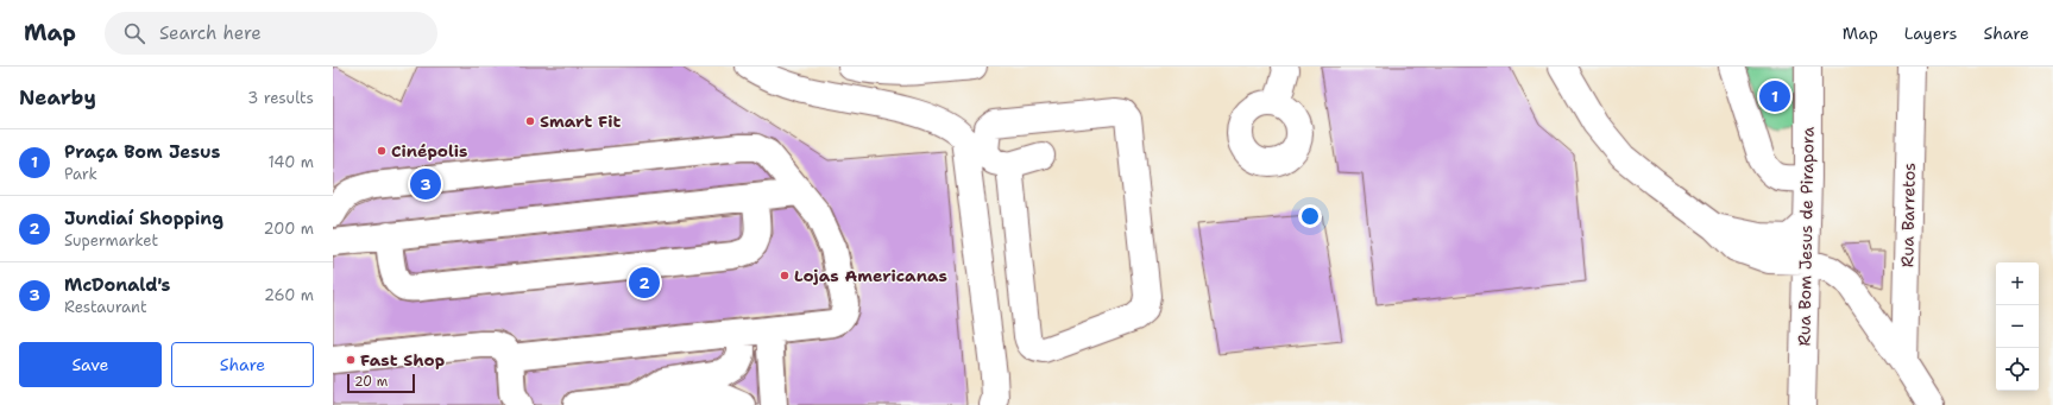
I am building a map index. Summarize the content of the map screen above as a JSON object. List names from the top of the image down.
{
  "streets": {
    "street": ["Rua Barretos", "Rua Bom Jesus de Pirapora"]
  },
  "places": [
    "Smart Fit",
    "Cinépolis",
    "Lojas Americanas",
    "Fast Shop"
  ],
  "scale_bar": "20 m",
  "page": {
    "header": "Map",
    "search": "Search here",
    "nav": ["Map", "Layers", "Share"],
    "heading": ["Nearby", "3 results"],
    "pins": ["1", "3", "2"],
    "list": [
      {
        "mark": "1",
        "name": "Praça Bom Jesus",
        "note": "Park",
        "value": "140 m"
      },
      {
        "mark": "2",
        "name": "Jundiaí Shopping",
        "note": "Supermarket",
        "value": "200 m"
      },
      {
        "mark": "3",
        "name": "McDonald's",
        "note": "Restaurant",
        "value": "260 m"
      }
    ],
    "map_buttons": ["+", "−"],
    "buttons": ["Save", "Share"],
    "scale": "20 m"
  }
}
